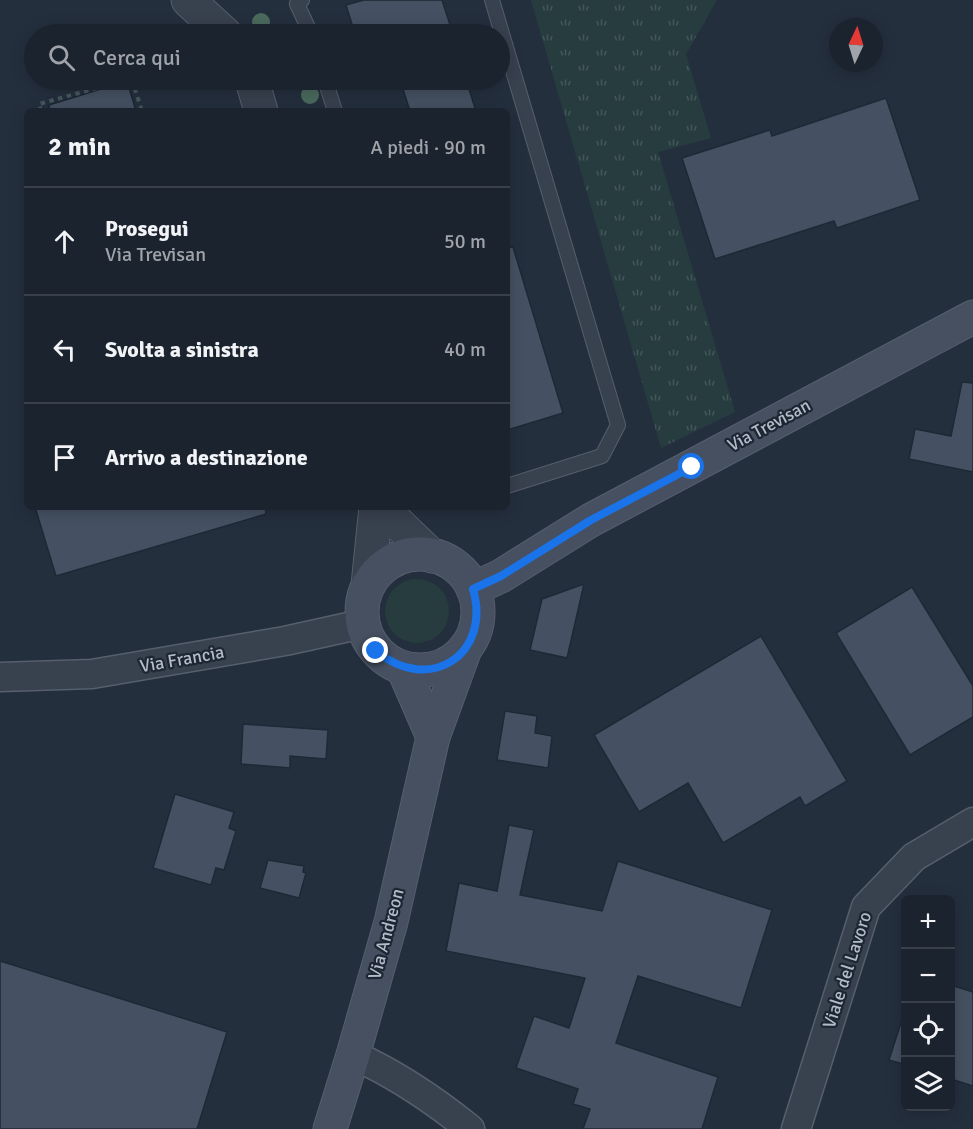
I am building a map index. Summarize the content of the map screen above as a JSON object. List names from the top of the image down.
{
  "streets": {
    "main road": ["Via Trevisan", "Via Andreon"],
    "street": ["Via Francia", "Viale del Lavoro"]
  },
  "crossings": [
    ["Via Trevisan", "Via Francia"],
    ["Via Trevisan", "Via Andreon"],
    ["Via Francia", "Via Andreon"]
  ],
  "north": "top",
  "page": {
    "search": "Cerca qui",
    "heading": ["2 min", "A piedi · 90 m"],
    "list": [
      ["Prosegui", "Via Trevisan", "50 m"],
      ["Svolta a sinistra", "40 m"],
      "Arrivo a destinazione"
    ],
    "map_buttons": ["+", "−"]
  }
}
